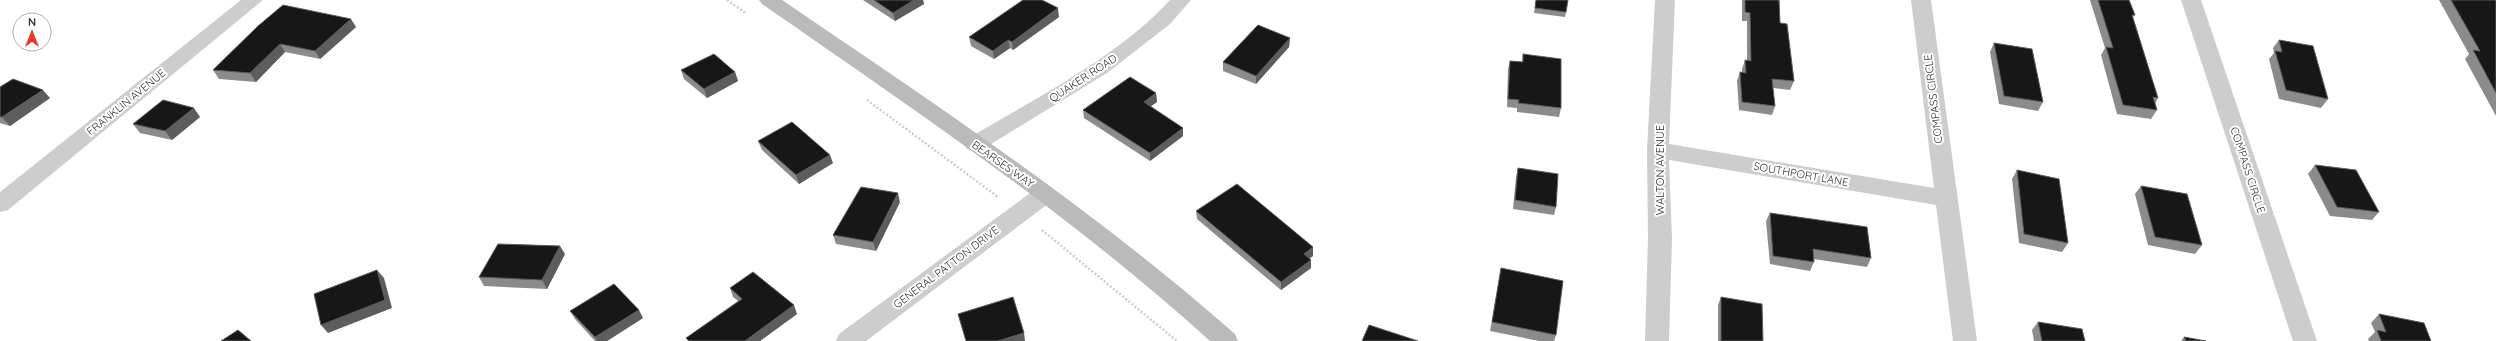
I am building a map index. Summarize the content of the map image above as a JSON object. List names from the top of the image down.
{
  "streets": {
    "main road": ["BEARSES WAY"],
    "street": [
      "QUAKER ROAD",
      "COMPASS CIRCLE",
      "FRANKLIN AVENUE",
      "WALTON AVENUE",
      "SOUTHPORT LANE",
      "GENERAL PATTON DRIVE"
    ]
  },
  "crossings": [
    ["QUAKER ROAD", "BEARSES WAY"],
    ["COMPASS CIRCLE", "SOUTHPORT LANE"],
    ["BEARSES WAY", "GENERAL PATTON DRIVE"],
    ["WALTON AVENUE", "SOUTHPORT LANE"]
  ],
  "north": "top"
}
